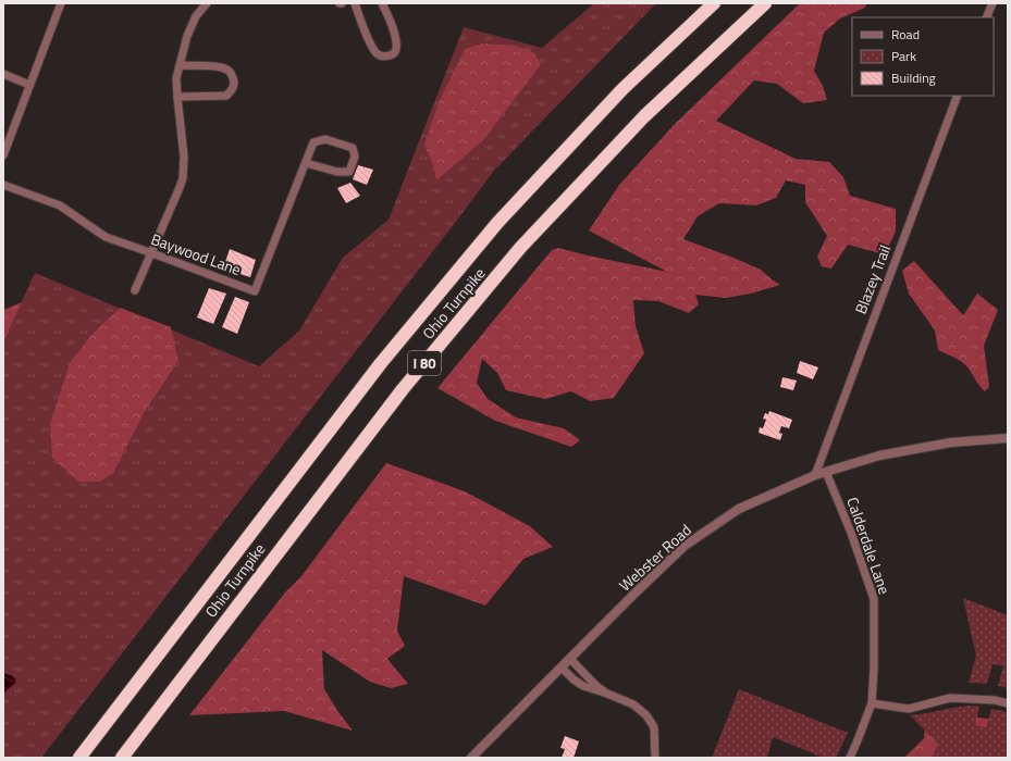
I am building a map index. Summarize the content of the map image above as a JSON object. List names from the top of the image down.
{
  "streets": {
    "highway": ["Ohio Turnpike", "I 80"],
    "street": [
      "Baywood Lane",
      "Blazey Trail",
      "Calderdale Lane",
      "Webster Road"
    ]
  },
  "crossings": [
    ["Blazey Trail", "Webster Road"],
    ["Calderdale Lane", "Webster Road"]
  ],
  "legend": ["Road", "Park", "Building"]
}
